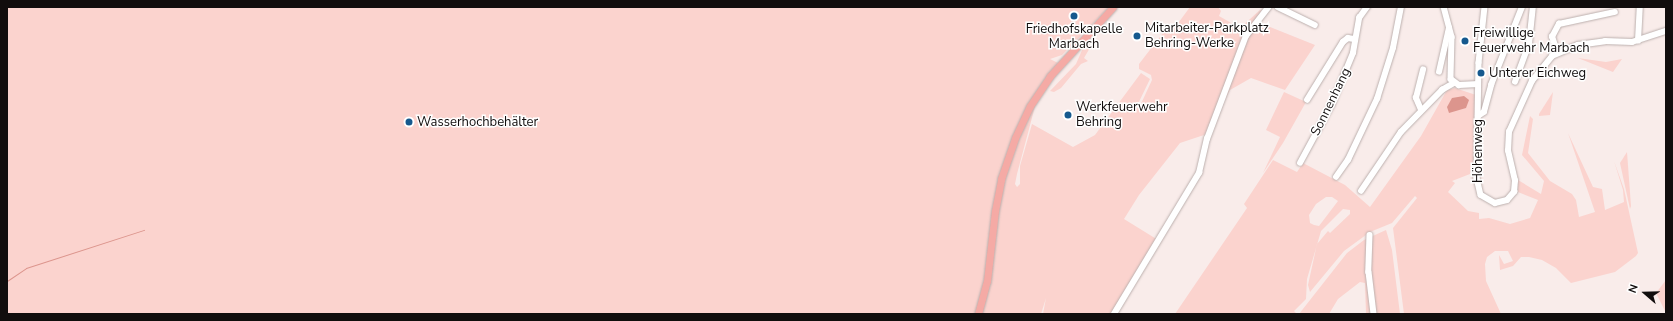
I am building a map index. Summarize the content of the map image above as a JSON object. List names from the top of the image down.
{
  "streets": {
    "street": ["Sonnenhang", "Höhenweg"]
  },
  "places": [
    "Friedhofskapelle Marbach",
    "Mitarbeiter-Parkplatz Behring-Werke",
    "Freiwillige Feuerwehr Marbach",
    "Unterer Eichweg",
    "Werkfeuerwehr Behring",
    "Wasserhochbehälter"
  ],
  "north": "left"
}
